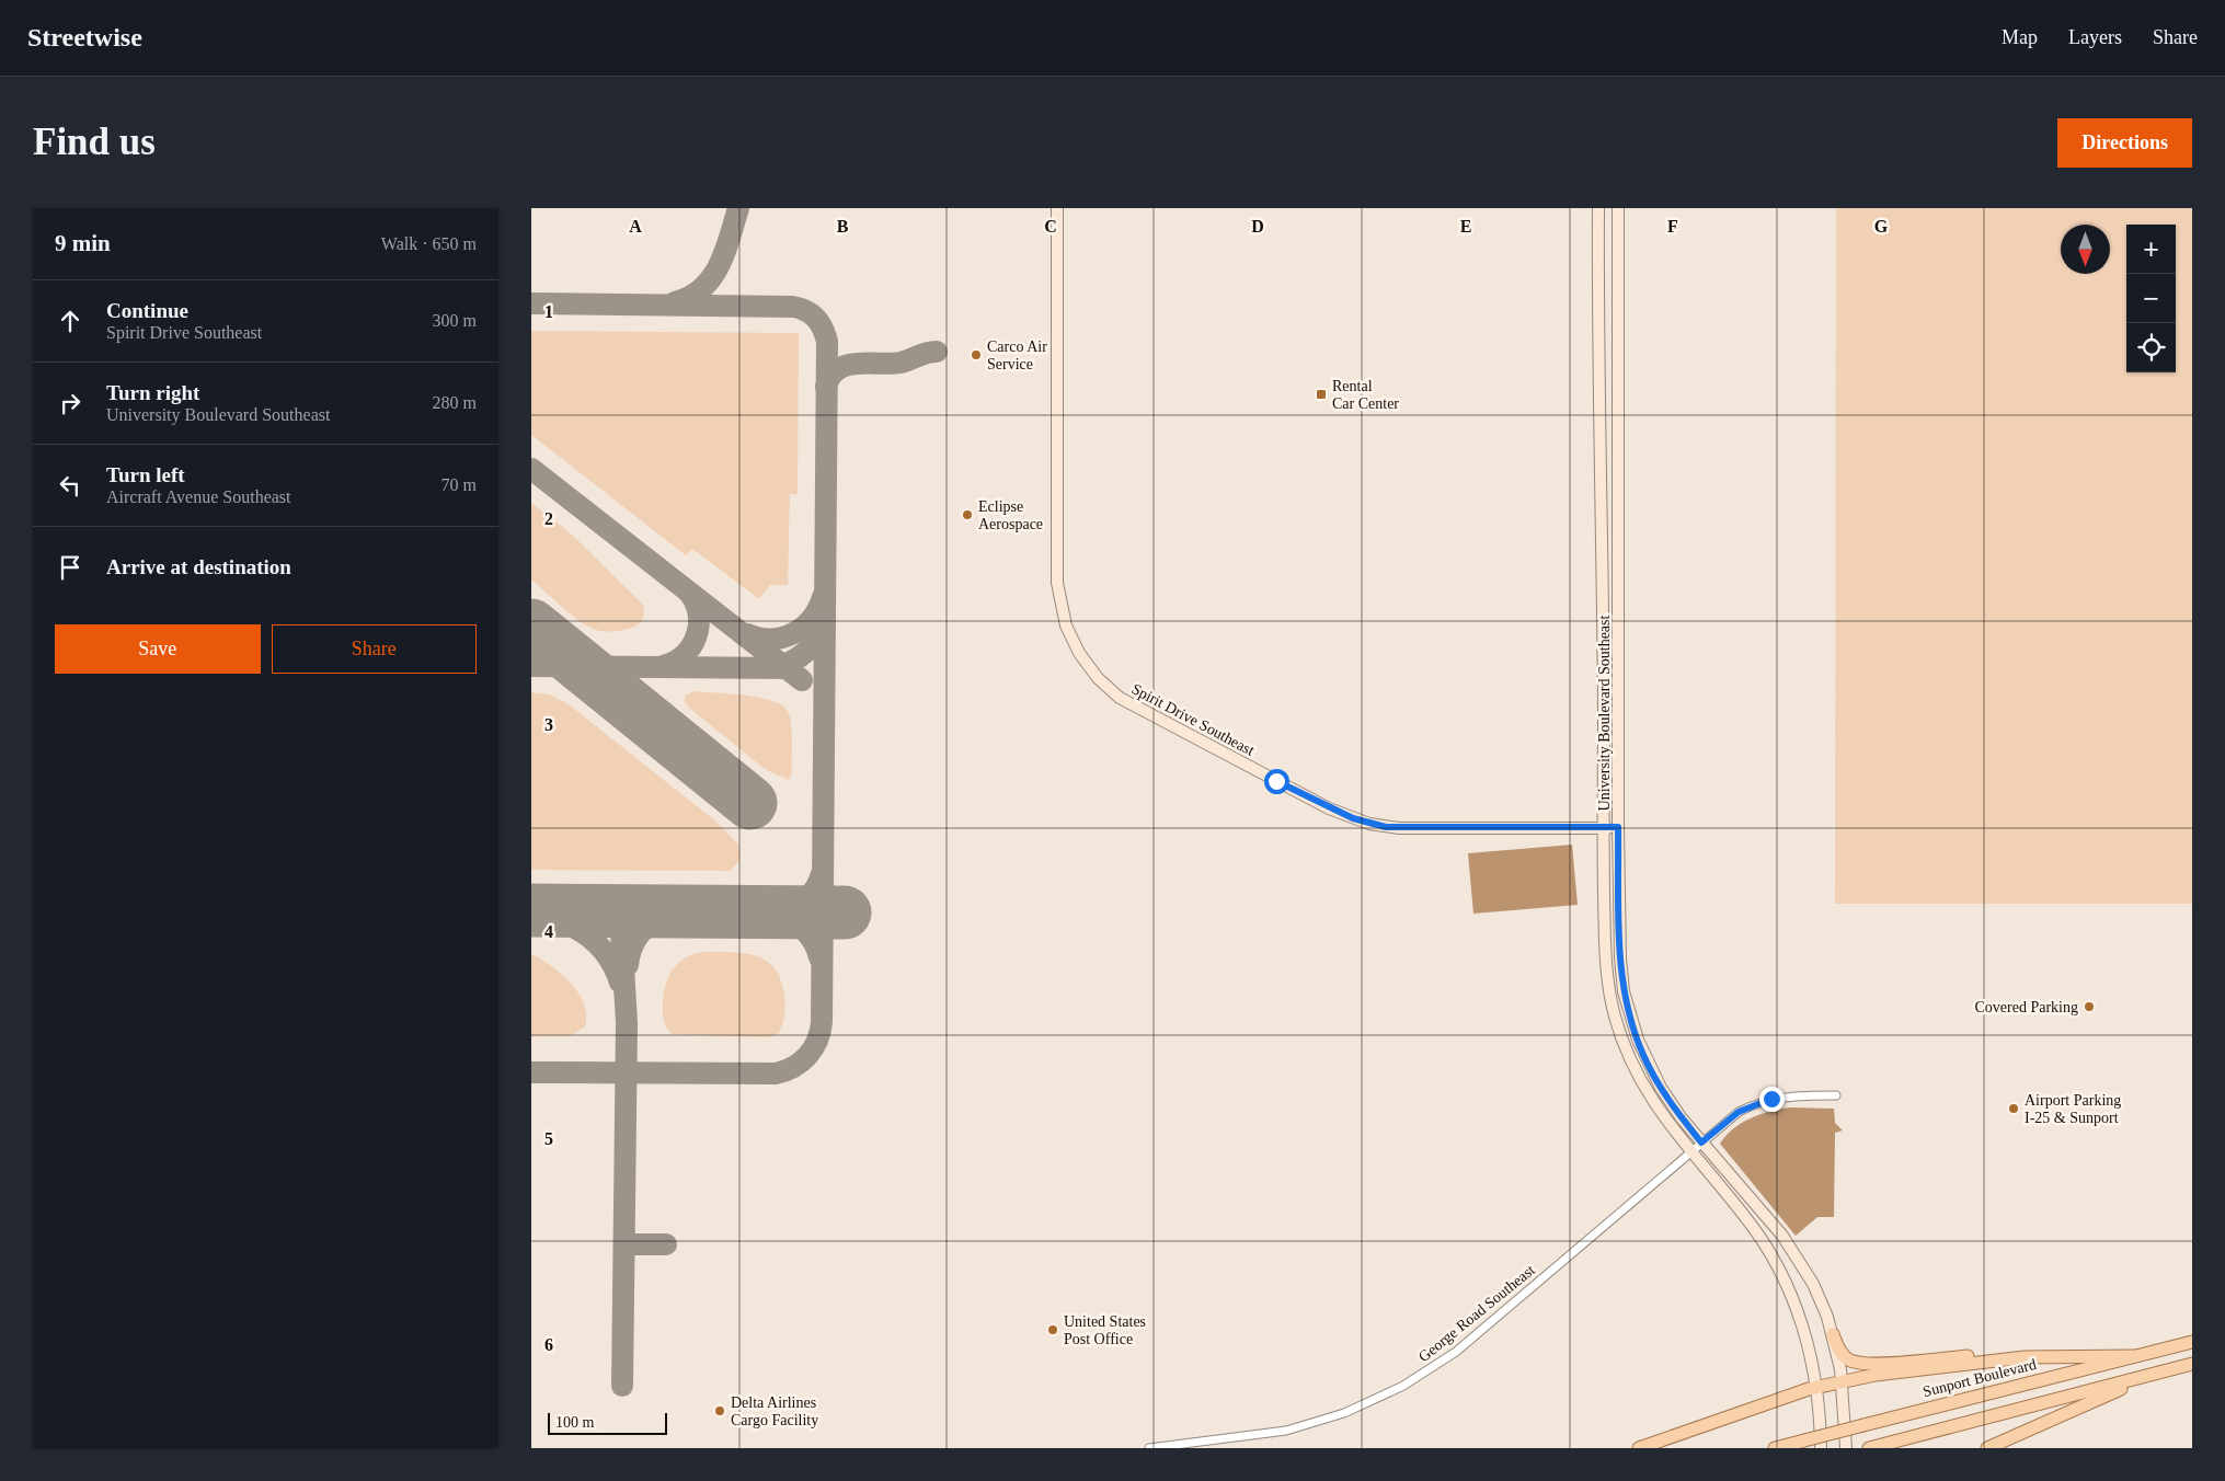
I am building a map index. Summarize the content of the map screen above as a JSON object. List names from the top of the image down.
{
  "streets": {
    "main road": ["University Boulevard Southeast", "Spirit Drive Southeast", "Sunport Boulevard"],
    "street": ["George Road Southeast"]
  },
  "crossings": [
    ["University Boulevard Southeast", "Spirit Drive Southeast"],
    ["University Boulevard Southeast", "George Road Southeast"]
  ],
  "places": {
    "other": [
      "Carco Air Service",
      "Eclipse Aerospace",
      "Covered Parking",
      "Airport Parking I-25 & Sunport",
      "United States Post Office",
      "Delta Airlines Cargo Facility"
    ],
    "transit": ["Rental Car Center"]
  },
  "scale_bar": "100 m",
  "north": "bottom",
  "page": {
    "header": "Streetwise",
    "nav": ["Map", "Layers", "Share"],
    "buttons": [
      "Directions",
      ["Save", "Share"]
    ],
    "title": "Find us",
    "heading": ["9 min", "Walk · 650 m"],
    "map_buttons": ["+", "−"],
    "list": [
      ["Continue", "Spirit Drive Southeast", "300 m"],
      ["Turn right", "University Boulevard Southeast", "280 m"],
      ["Turn left", "Aircraft Avenue Southeast", "70 m"],
      "Arrive at destination"
    ],
    "scale": "100 m"
  },
  "grid": {
    "columns": [
      "A",
      "B",
      "C",
      "D",
      "E",
      "F",
      "G"
    ],
    "rows": [
      "1",
      "2",
      "3",
      "4",
      "5",
      "6"
    ]
  }
}
